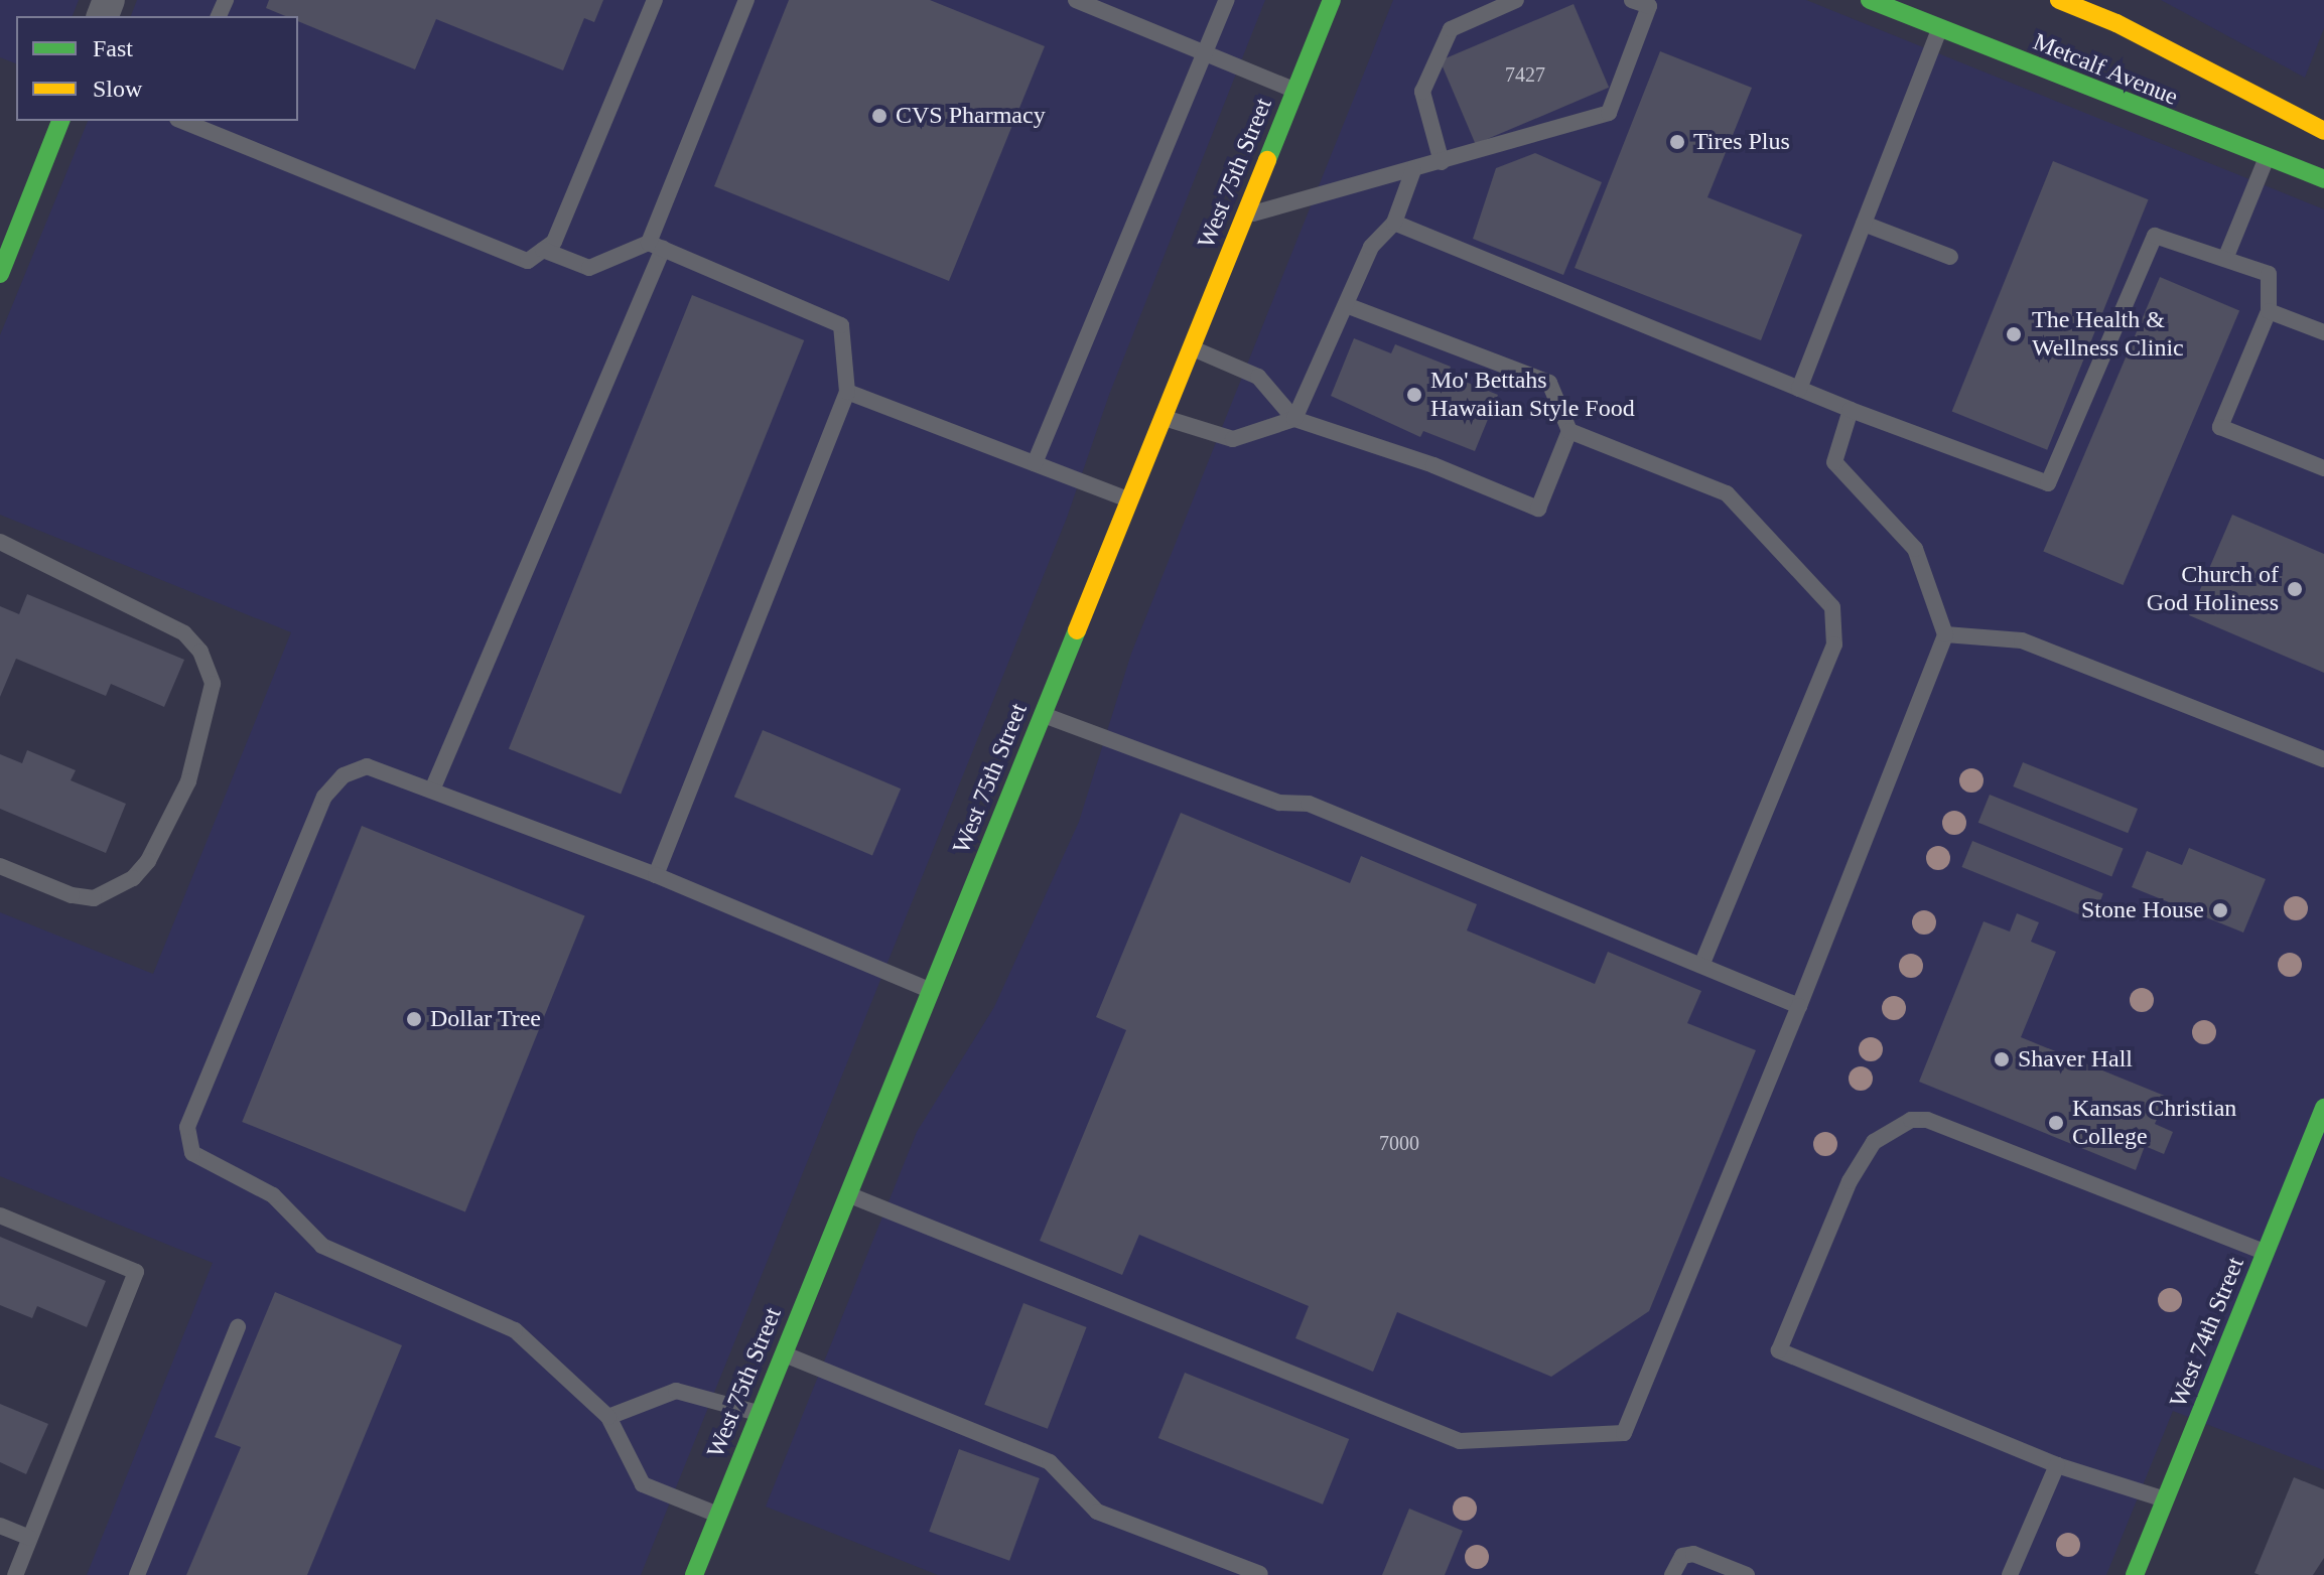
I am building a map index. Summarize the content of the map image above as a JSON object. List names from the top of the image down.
{
  "streets": {
    "main road": ["Metcalf Avenue", "West 75th Street", "West 74th Street"]
  },
  "places": [
    "CVS Pharmacy",
    "Tires Plus",
    "The Health & Wellness Clinic",
    "Mo' Bettahs Hawaiian Style Food",
    "Church of God Holiness",
    "Stone House",
    "Dollar Tree",
    "Shaver Hall",
    "Kansas Christian College"
  ],
  "house_numbers": ["7427", "7000"],
  "legend": ["Fast", "Slow"]
}
